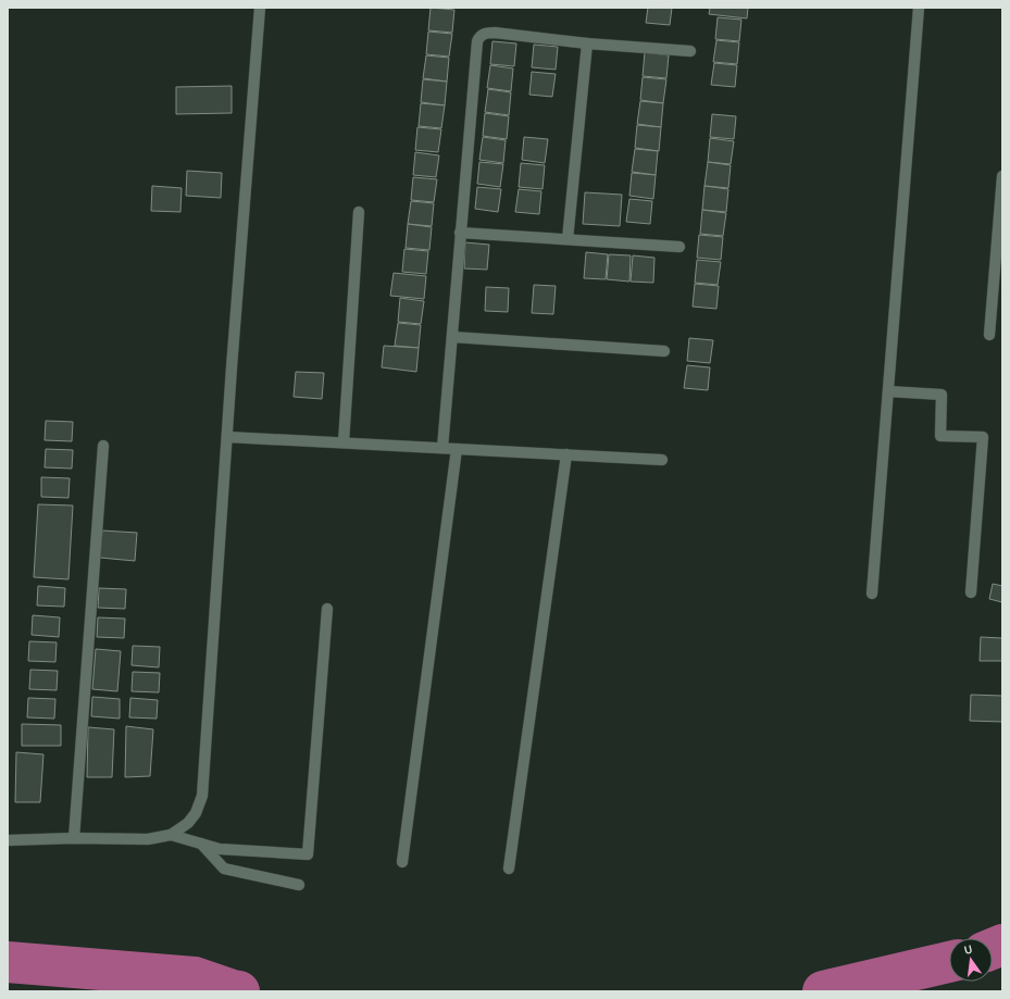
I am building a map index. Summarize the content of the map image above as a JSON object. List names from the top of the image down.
{
  "north": "top"
}
